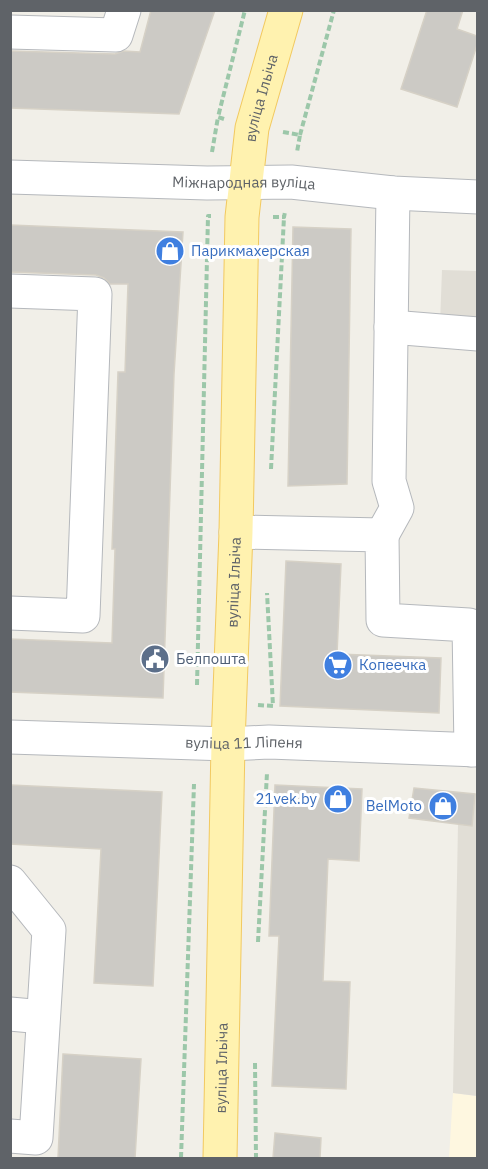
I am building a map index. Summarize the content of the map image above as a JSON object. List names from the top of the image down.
{
  "streets": {
    "main road": ["вуліца Ільіча"],
    "street": ["Міжнародная вуліца", "вуліца 11 Ліпеня"]
  },
  "crossings": [
    ["вуліца Ільіча", "Міжнародная вуліца"],
    ["вуліца Ільіча", "вуліца 11 Ліпеня"]
  ],
  "places": {
    "shop": ["Парикмахерская", "21vek.by", "BelMoto"],
    "public building": ["Белпошта"],
    "supermarket": ["Копеечка"]
  }
}
